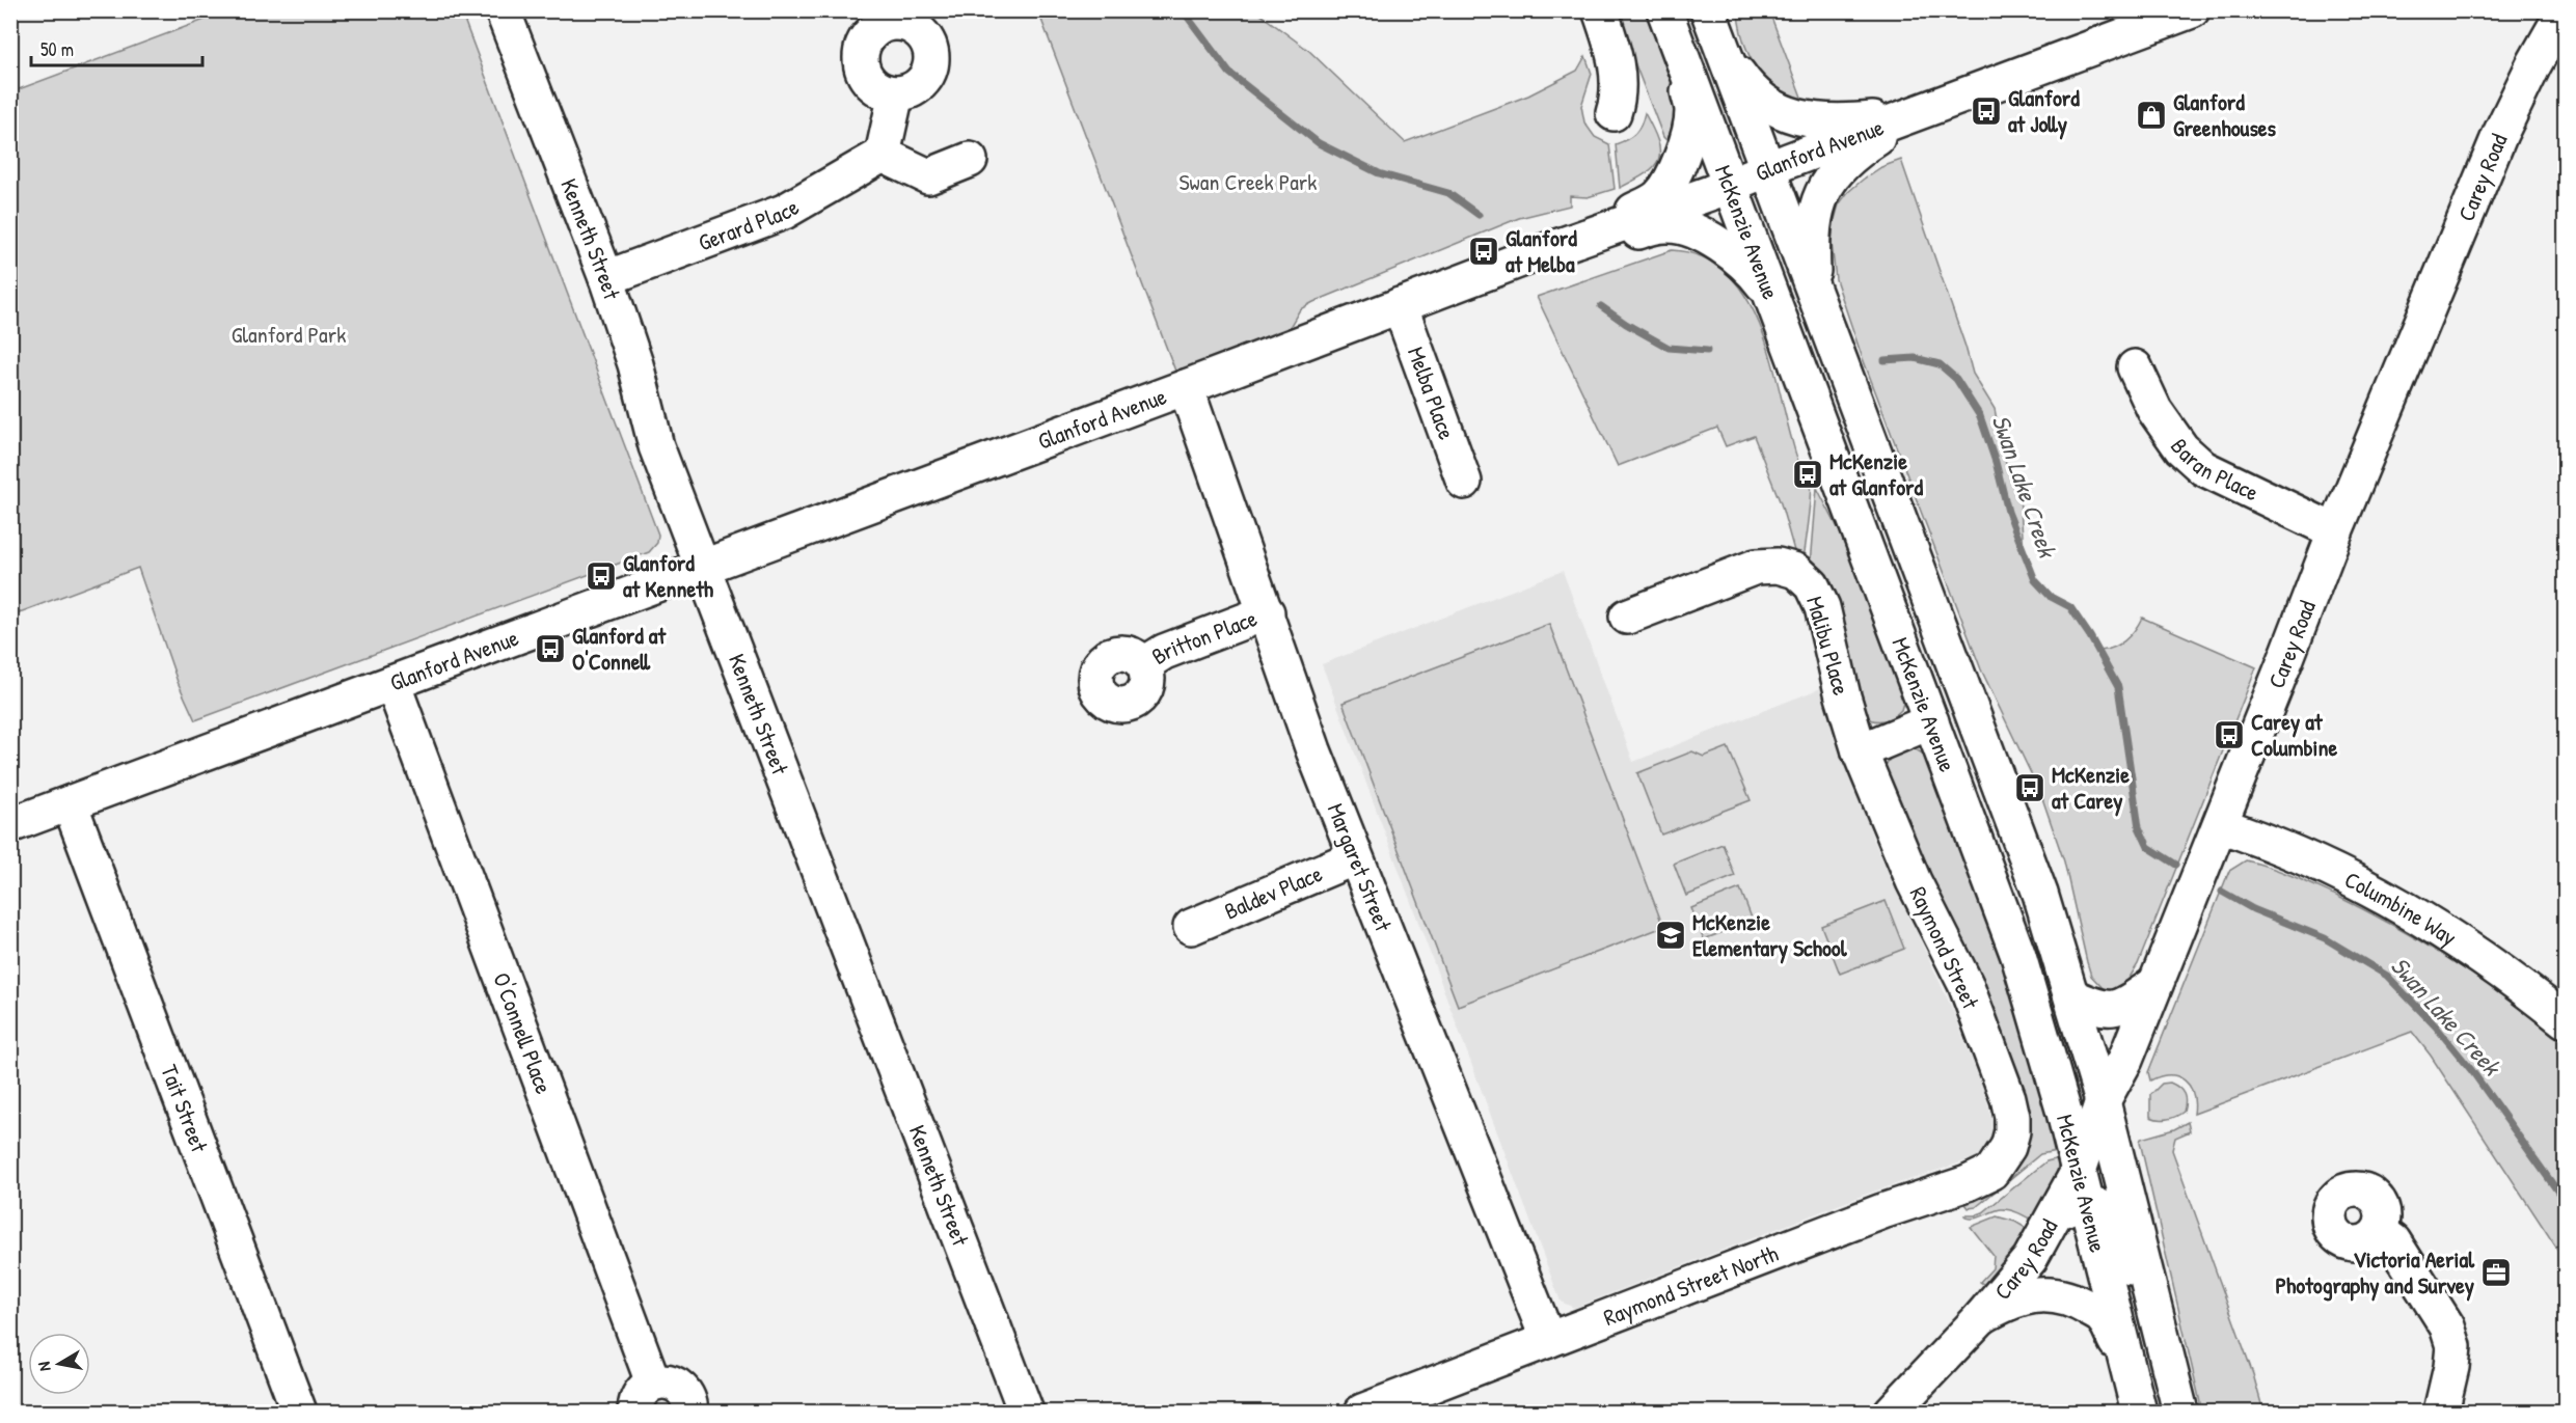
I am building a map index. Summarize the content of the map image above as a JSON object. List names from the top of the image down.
{
  "streets": {
    "street": [
      "Glanford Avenue",
      "Carey Road",
      "Gerard Place",
      "McKenzie Avenue",
      "Kenneth Street",
      "Melba Place",
      "Baran Place",
      "Britton Place",
      "Malibu Place",
      "Margaret Street",
      "Baldev Place",
      "Columbine Way",
      "Raymond Street",
      "O'Connell Place",
      "Tait Street",
      "Raymond Street North"
    ]
  },
  "crossings": [
    ["Glanford Avenue", "McKenzie Avenue"],
    ["Glanford Avenue", "Kenneth Street"],
    ["Glanford Avenue", "Melba Place"],
    ["Glanford Avenue", "Margaret Street"],
    ["Glanford Avenue", "O'Connell Place"],
    ["Glanford Avenue", "Tait Street"],
    ["Carey Road", "McKenzie Avenue"],
    ["Carey Road", "Baran Place"],
    ["Carey Road", "Columbine Way"],
    ["Gerard Place", "Kenneth Street"],
    ["Britton Place", "Margaret Street"],
    ["Malibu Place", "Raymond Street"],
    ["Margaret Street", "Baldev Place"],
    ["Margaret Street", "Raymond Street North"],
    ["Raymond Street", "Raymond Street North"]
  ],
  "water": ["Swan Lake Creek"],
  "parks": ["Swan Creek Park", "Glanford Park"],
  "places": {
    "bus stop": [
      "Glanford at Jolly",
      "Glanford at Melba",
      "McKenzie at Glanford",
      "Glanford at Kenneth",
      "Glanford at O'Connell",
      "Carey at Columbine",
      "McKenzie at Carey"
    ],
    "shop": ["Glanford Greenhouses"],
    "school or university": ["McKenzie Elementary School"],
    "office": ["Victoria Aerial Photography and Survey"]
  },
  "scale_bar": "50 m",
  "north": "left"
}
